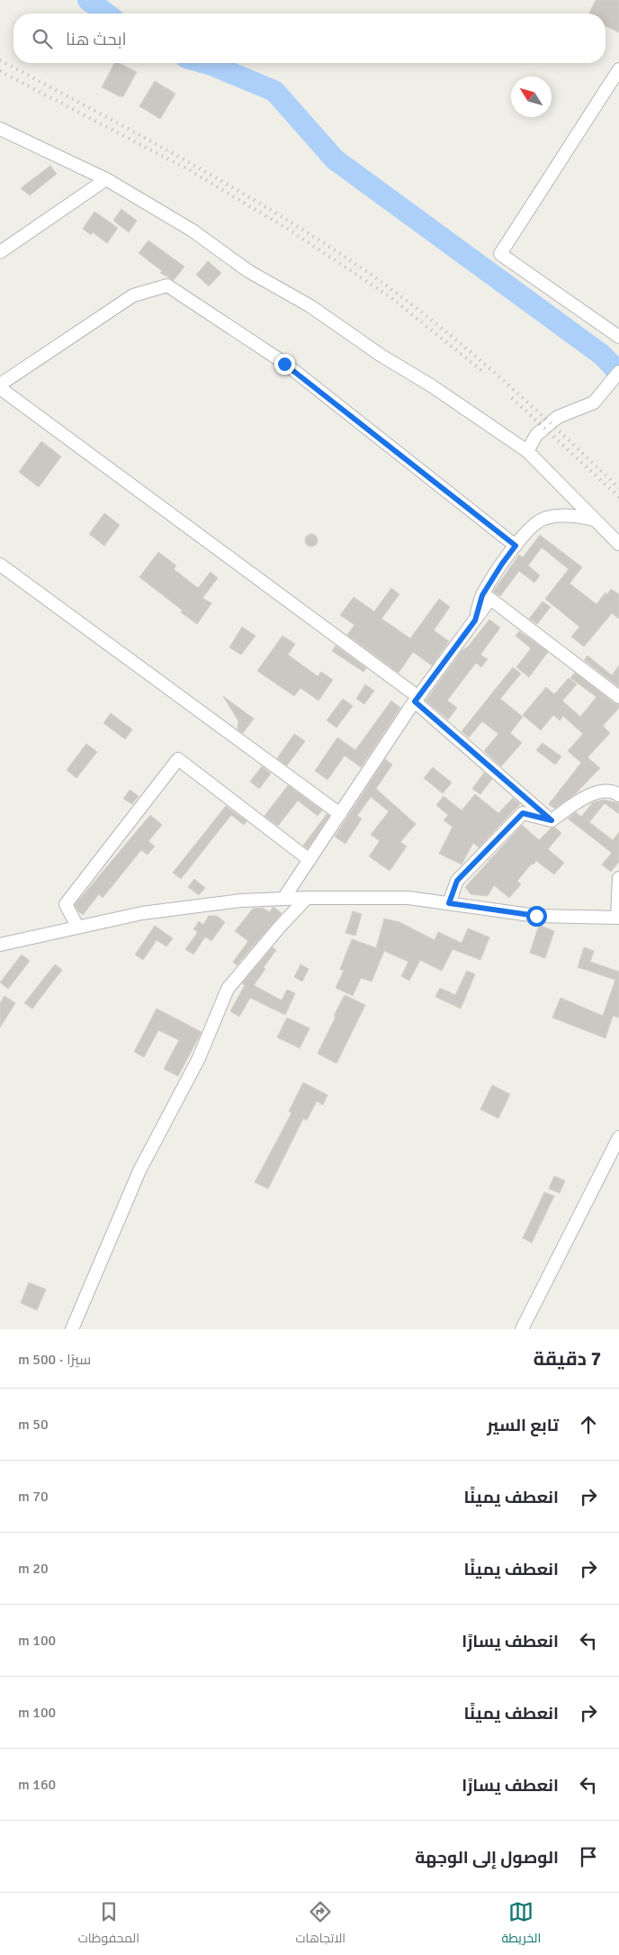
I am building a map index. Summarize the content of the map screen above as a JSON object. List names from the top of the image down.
{
  "north": "top left",
  "page": {
    "search": "ابحث هنا",
    "heading": ["7 دقيقة", "سيرًا · 500 m"],
    "list": [
      ["تابع السير", "50 m"],
      ["انعطف يمينًا", "70 m"],
      ["انعطف يمينًا", "20 m"],
      ["انعطف يسارًا", "100 m"],
      ["انعطف يمينًا", "100 m"],
      ["انعطف يسارًا", "160 m"],
      "الوصول إلى الوجهة"
    ],
    "nav": ["الخريطة", "الاتجاهات", "المحفوظات"]
  }
}
